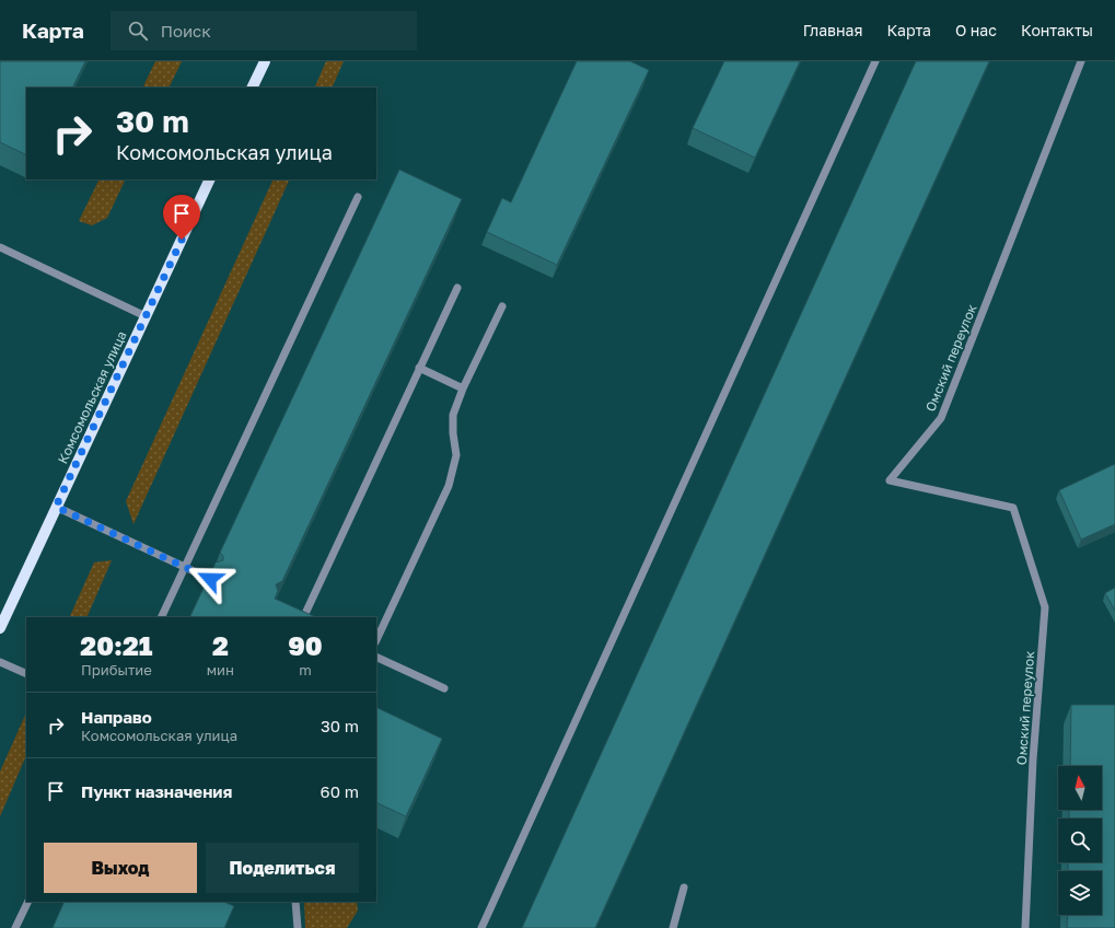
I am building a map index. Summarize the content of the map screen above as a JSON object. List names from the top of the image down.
{
  "streets": {
    "main road": ["Комсомольская улица"],
    "lane": ["Омский переулок"]
  },
  "north": "top",
  "page": {
    "header": "Карта",
    "search": "Поиск",
    "nav": [
      "Главная",
      "Карта",
      "О нас",
      "Контакты"
    ],
    "turn": ["30 m", "Комсомольская улица"],
    "eta": [
      "20:21",
      "Прибытие",
      "2",
      "мин",
      "90",
      "m"
    ],
    "list": [
      {
        "name": "Направо",
        "note": "Комсомольская улица",
        "value": "30 m"
      },
      {
        "name": "Пункт назначения",
        "value": "60 m"
      }
    ],
    "buttons": ["Выход", "Поделиться"]
  }
}
